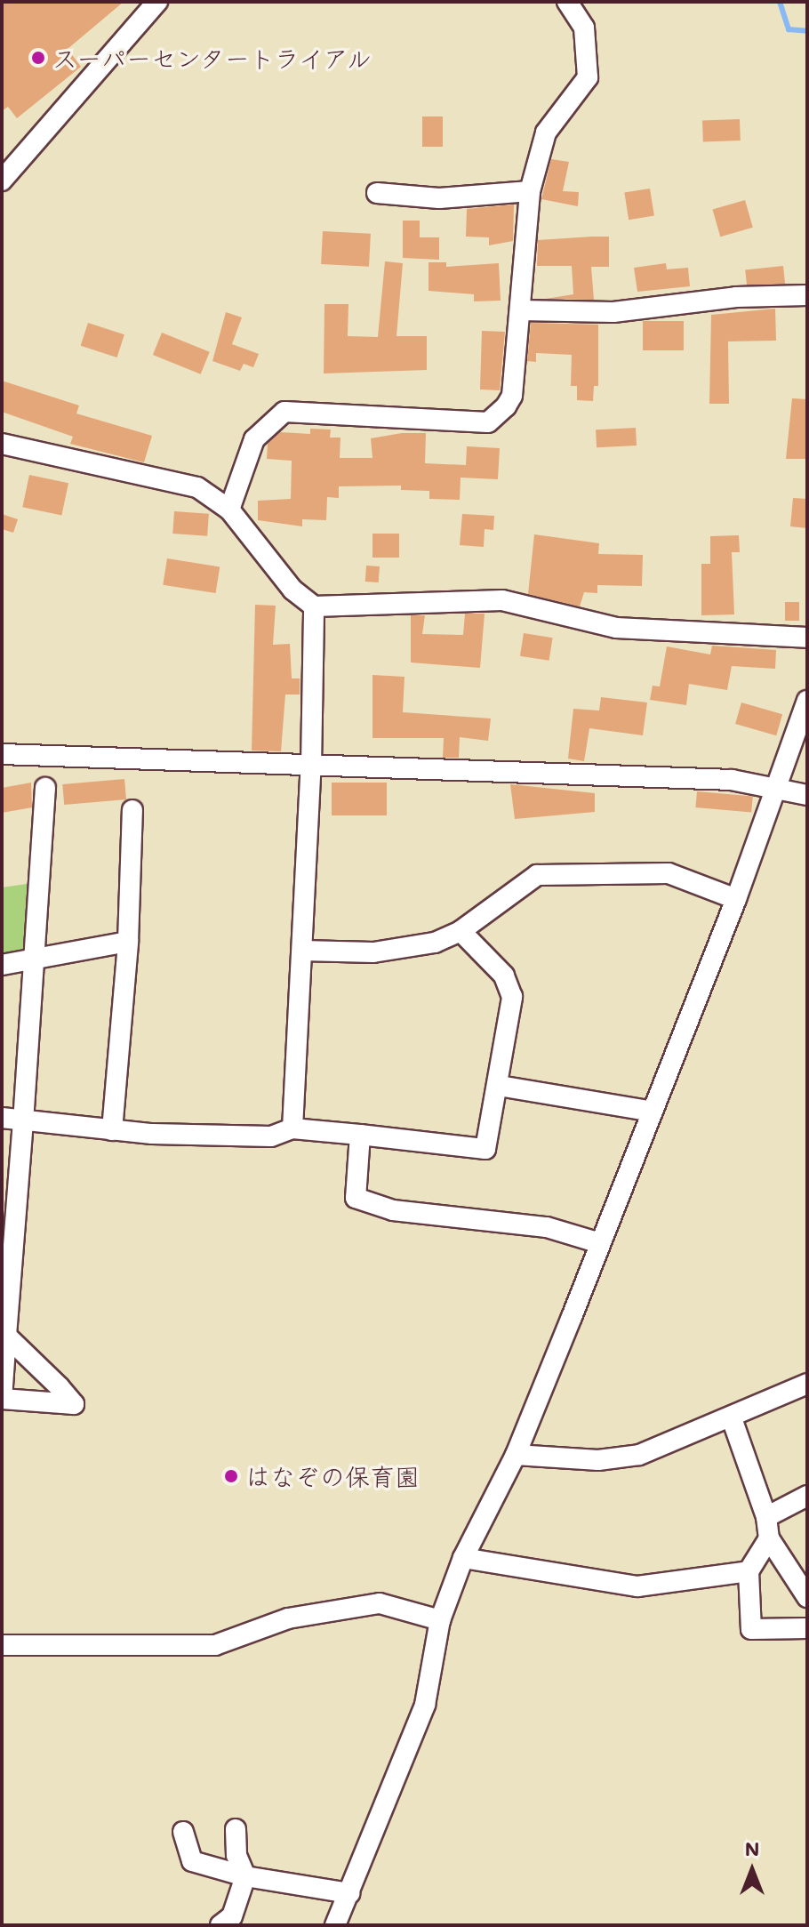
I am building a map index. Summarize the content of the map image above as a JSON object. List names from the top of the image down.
{
  "places": ["スーパーセンタートライアル", "はなぞの保育園"],
  "north": "top"
}
